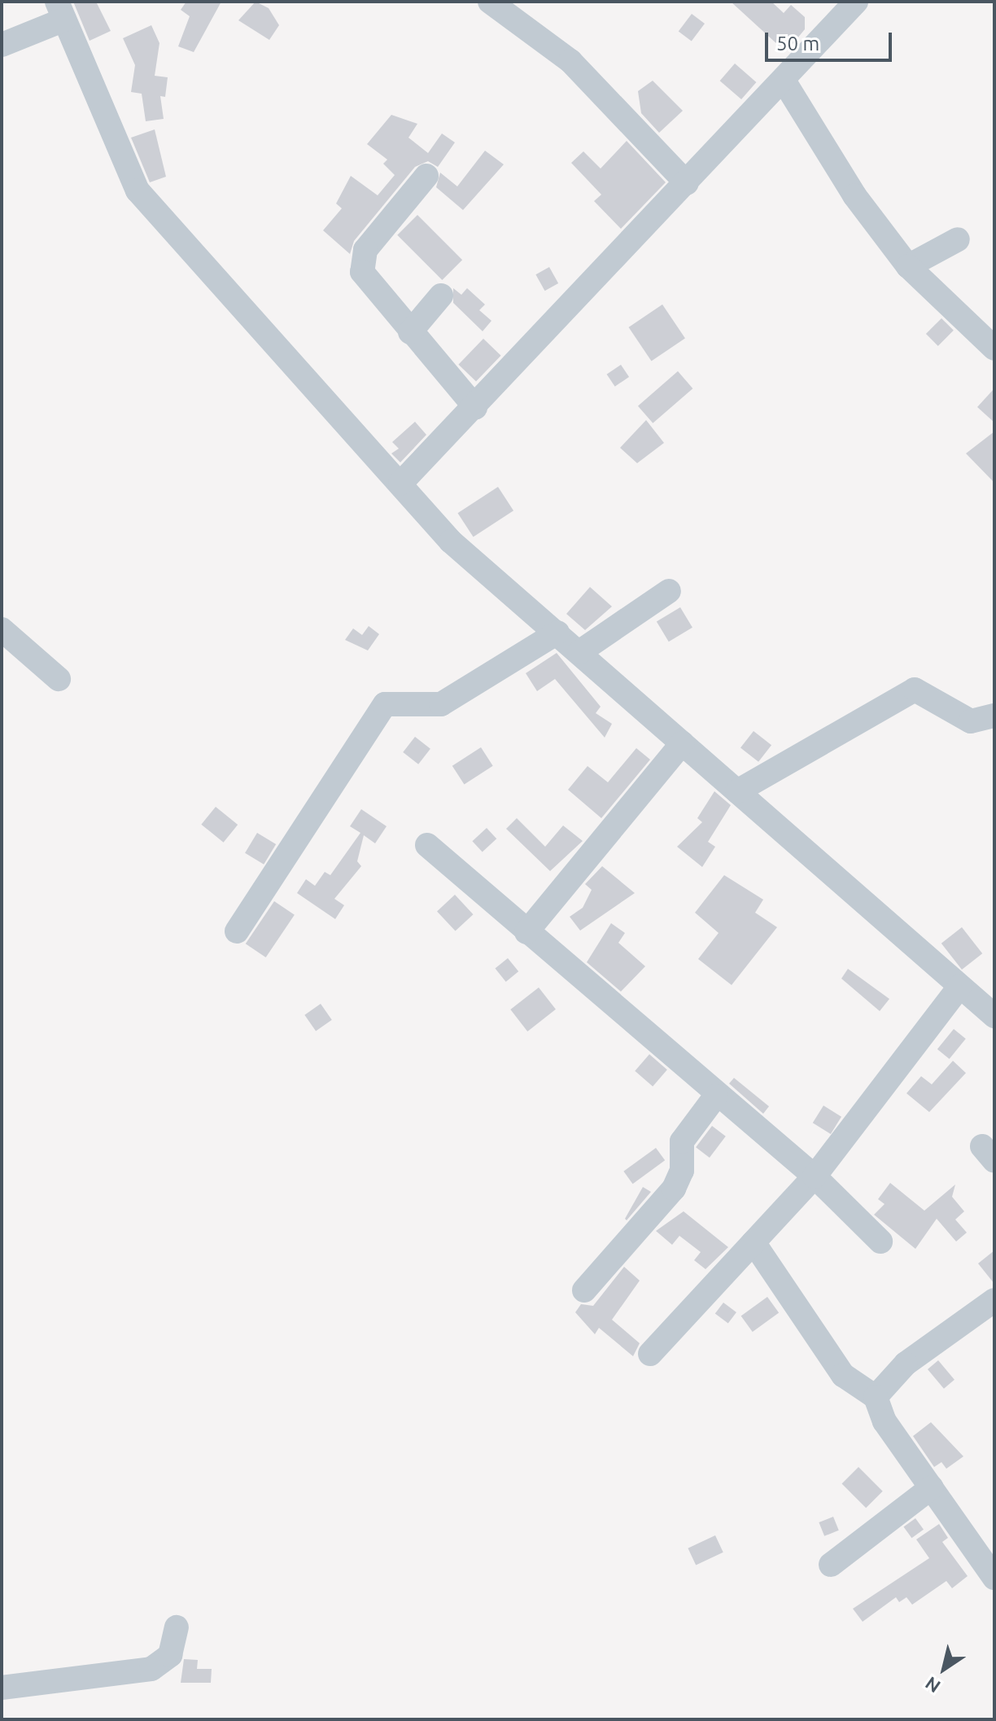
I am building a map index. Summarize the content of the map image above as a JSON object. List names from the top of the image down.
{
  "scale_bar": "50 m",
  "north": "bottom left"
}
